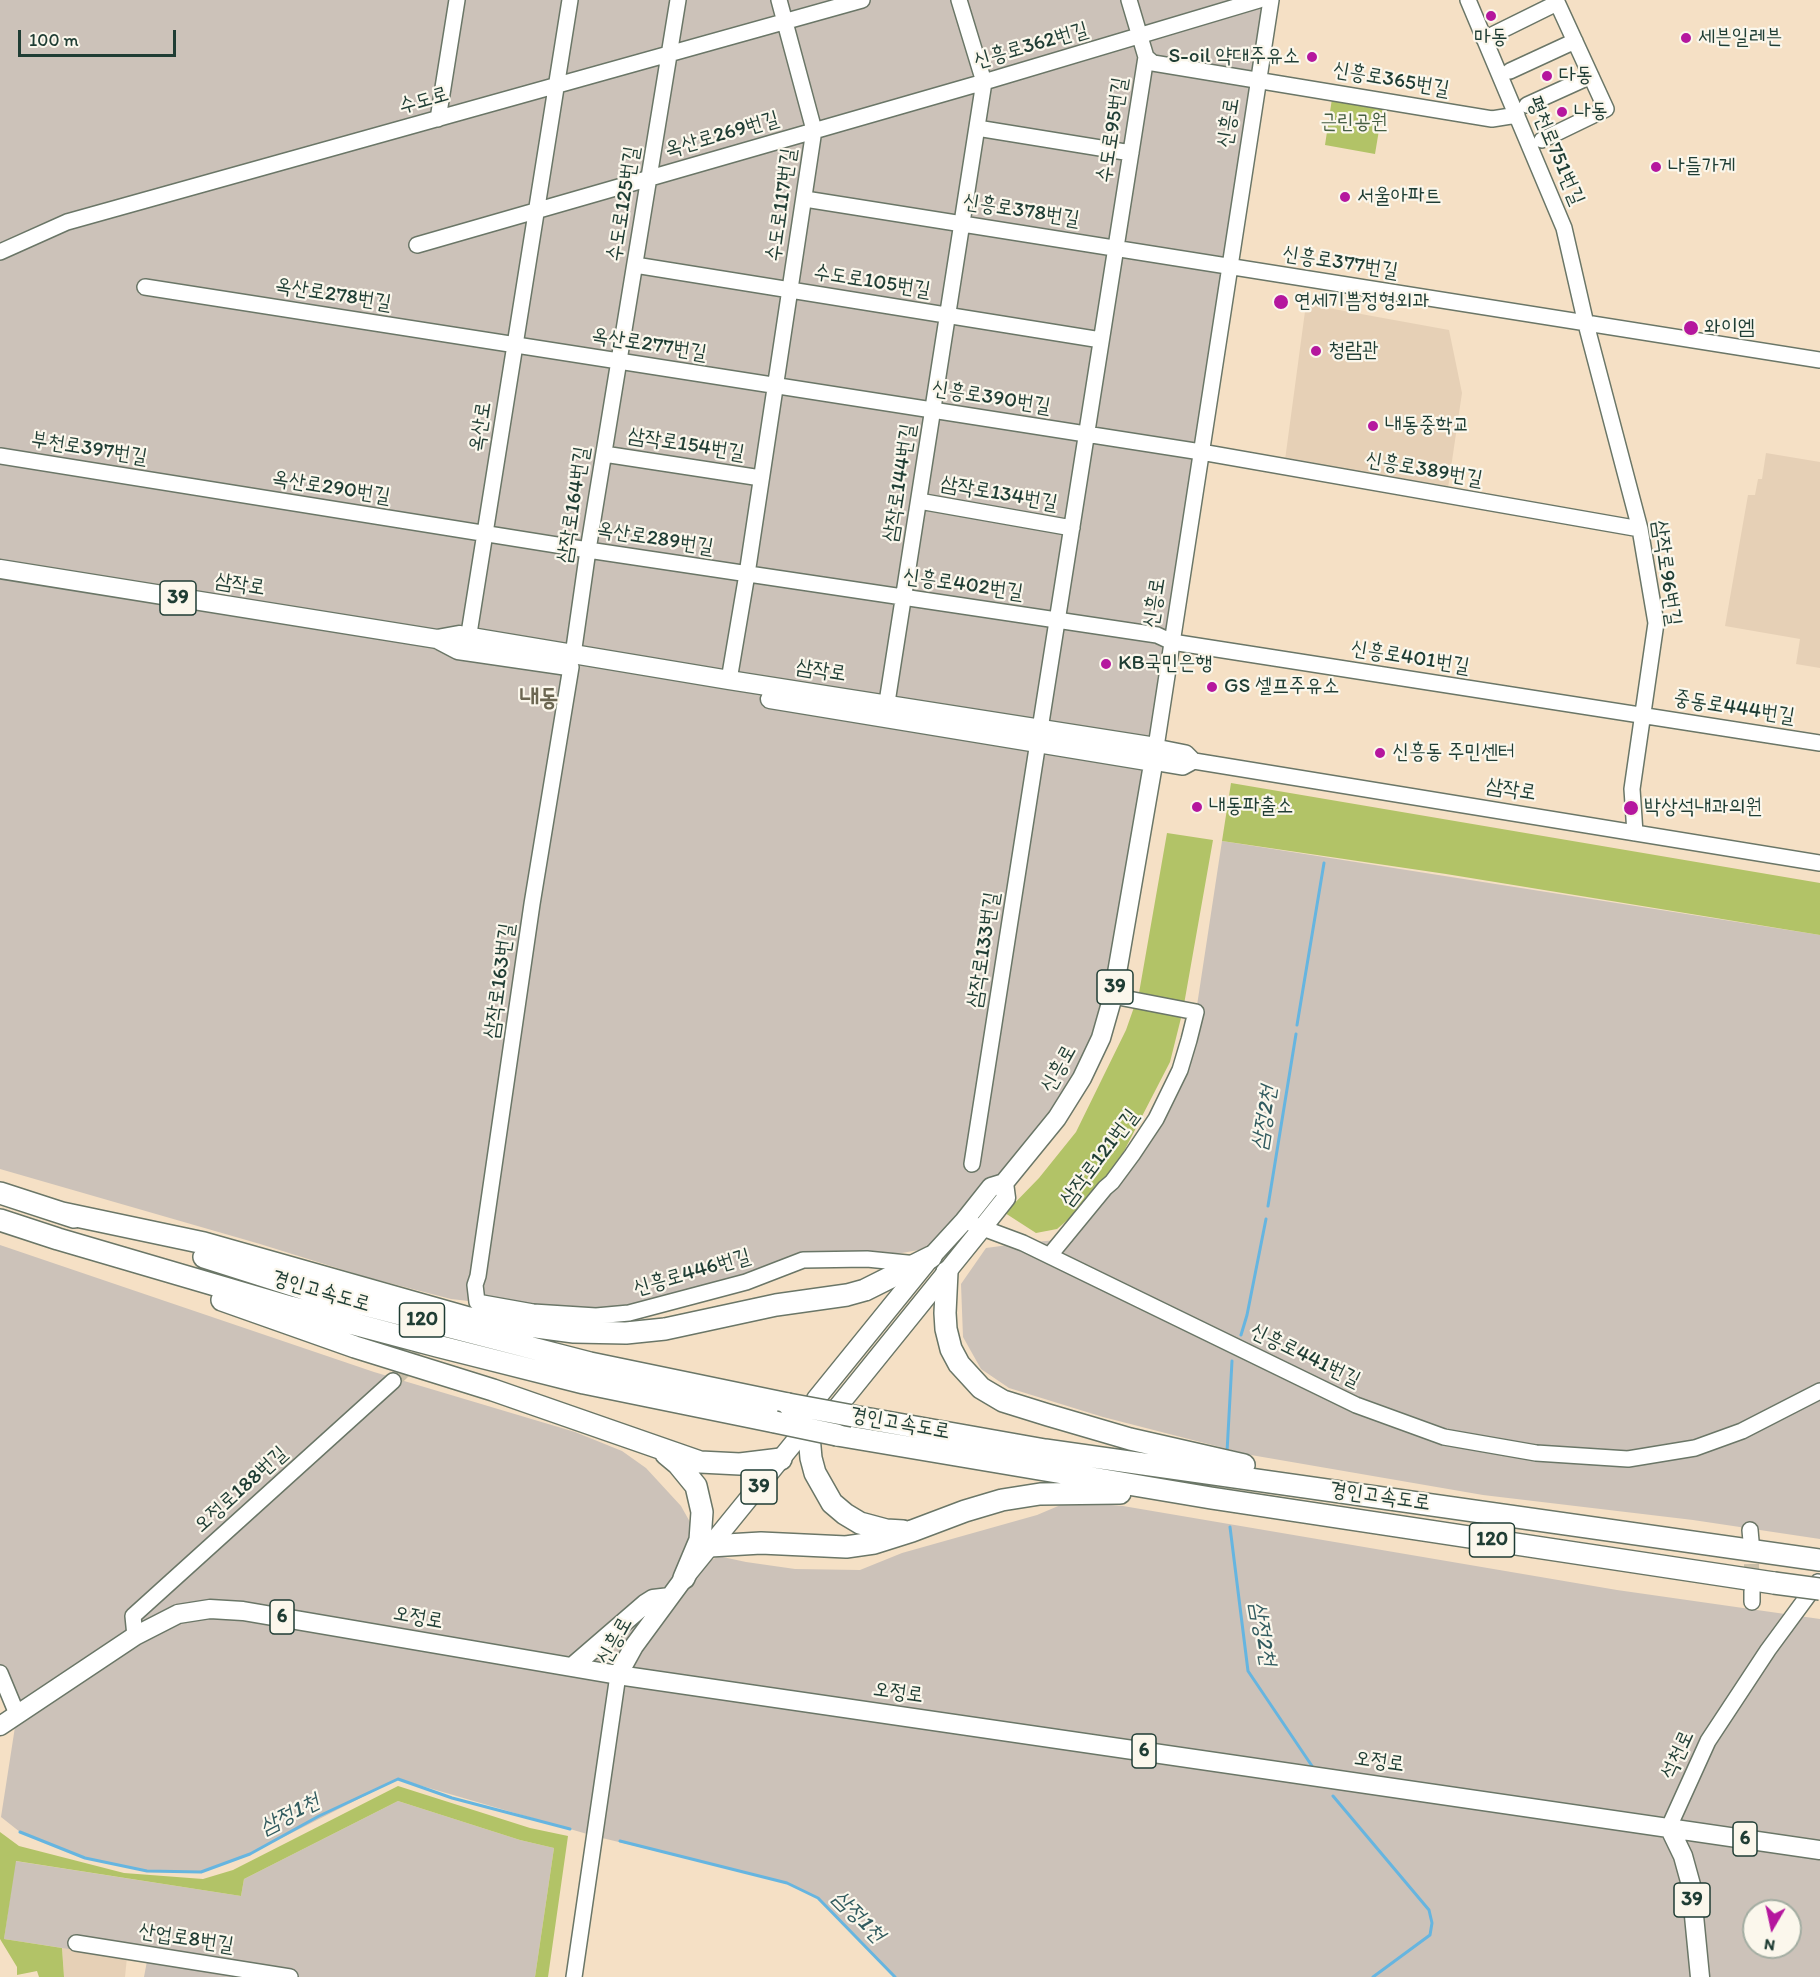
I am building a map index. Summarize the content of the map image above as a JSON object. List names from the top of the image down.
{
  "streets": {
    "highway": ["경인고속도로", "120"],
    "main road": [
      "신흥로",
      "삼작로",
      "39",
      "6",
      "오정로"
    ],
    "street": [
      "신흥로362번길",
      "신흥로365번길",
      "수도로",
      "수도로95번길",
      "옥산로269번길",
      "평천로751번길",
      "수도로125번길",
      "수도로117번길",
      "신흥로378번길",
      "신흥로377번길",
      "수도로105번길",
      "옥산로278번길",
      "옥산로277번길",
      "신흥로390번길",
      "옥산로",
      "삼작로154번길",
      "부천로397번길",
      "신흥로389번길",
      "삼작로144번길",
      "옥산로290번길",
      "삼작로134번길",
      "삼작로164번길",
      "옥산로289번길",
      "삼작로96번길",
      "신흥로402번길",
      "신흥로401번길",
      "중동로444번길",
      "삼작로133번길",
      "삼작로163번길",
      "삼작로121번길",
      "신흥로446번길",
      "신흥로441번길",
      "오정로188번길",
      "석천로",
      "산업로8번길"
    ]
  },
  "crossings": [
    ["신흥로362번길", "수도로95번길"],
    ["신흥로362번길", "옥산로269번길"],
    ["신흥로362번길", "수도로117번길"],
    ["신흥로362번길", "수도로105번길"],
    ["신흥로365번길", "신흥로"],
    ["신흥로365번길", "수도로95번길"],
    ["신흥로365번길", "평천로751번길"],
    ["수도로", "수도로125번길"],
    ["수도로", "수도로117번길"],
    ["수도로", "옥산로"],
    ["신흥로", "신흥로378번길"],
    ["신흥로", "신흥로377번길"],
    ["신흥로", "신흥로390번길"],
    ["신흥로", "신흥로389번길"],
    ["신흥로", "삼작로"],
    ["신흥로", "신흥로402번길"],
    ["신흥로", "신흥로401번길"],
    ["신흥로", "삼작로121번길"],
    ["신흥로", "신흥로446번길"],
    ["신흥로", "신흥로441번길"],
    ["신흥로", "오정로"],
    ["수도로95번길", "신흥로378번길"],
    ["수도로95번길", "신흥로390번길"],
    ["수도로95번길", "삼작로134번길"],
    ["옥산로269번길", "수도로125번길"],
    ["옥산로269번길", "수도로117번길"],
    ["옥산로269번길", "옥산로"],
    ["평천로751번길", "신흥로377번길"],
    ["평천로751번길", "삼작로96번길"],
    ["수도로125번길", "수도로117번길"],
    ["수도로125번길", "옥산로277번길"],
    ["수도로125번길", "삼작로164번길"],
    ["수도로117번길", "신흥로378번길"],
    ["수도로117번길", "수도로105번길"],
    ["수도로117번길", "옥산로277번길"],
    ["수도로117번길", "신흥로390번길"],
    ["수도로117번길", "삼작로154번길"],
    ["신흥로378번길", "신흥로377번길"],
    ["신흥로378번길", "수도로105번길"],
    ["신흥로377번길", "삼작로96번길"],
    ["수도로105번길", "신흥로390번길"],
    ["수도로105번길", "삼작로144번길"],
    ["옥산로278번길", "옥산로277번길"],
    ["옥산로278번길", "옥산로"],
    ["옥산로277번길", "신흥로390번길"],
    ["옥산로277번길", "옥산로"],
    ["옥산로277번길", "삼작로154번길"],
    ["옥산로277번길", "삼작로164번길"],
    ["신흥로390번길", "삼작로154번길"],
    ["신흥로390번길", "신흥로389번길"],
    ["신흥로390번길", "삼작로144번길"],
    ["신흥로390번길", "삼작로134번길"],
    ["옥산로", "옥산로290번길"],
    ["옥산로", "옥산로289번길"],
    ["옥산로", "삼작로"],
    ["삼작로154번길", "삼작로164번길"],
    ["삼작로154번길", "옥산로289번길"],
    ["삼작로154번길", "삼작로"],
    ["삼작로154번길", "신흥로402번길"],
    ["부천로397번길", "옥산로290번길"],
    ["신흥로389번길", "삼작로96번길"],
    ["삼작로144번길", "삼작로134번길"],
    ["삼작로144번길", "삼작로"],
    ["삼작로144번길", "신흥로402번길"],
    ["옥산로290번길", "옥산로289번길"],
    ["삼작로134번길", "삼작로"],
    ["삼작로134번길", "신흥로402번길"],
    ["삼작로134번길", "삼작로133번길"],
    ["삼작로164번길", "옥산로289번길"],
    ["삼작로164번길", "삼작로"],
    ["삼작로164번길", "삼작로163번길"],
    ["옥산로289번길", "신흥로402번길"],
    ["삼작로96번길", "삼작로"],
    ["삼작로96번길", "신흥로401번길"],
    ["삼작로96번길", "중동로444번길"],
    ["삼작로", "삼작로133번길"],
    ["삼작로", "삼작로163번길"],
    ["신흥로402번길", "신흥로401번길"],
    ["39", "오정로"],
    ["39", "석천로"],
    ["신흥로401번길", "중동로444번길"],
    ["삼작로163번길", "신흥로446번길"],
    ["삼작로121번길", "신흥로441번길"],
    ["오정로188번길", "오정로"],
    ["오정로", "석천로"]
  ],
  "districts": ["내동"],
  "water": ["삼정2천", "삼정1천"],
  "parks": ["근린공원"],
  "places": [
    "마동",
    "세븐일레븐",
    "S-oil 약대주유소",
    "다동",
    "나동",
    "나들가게",
    "서울아파트",
    "연세기쁨정형외과",
    "와이엠",
    "청람관",
    "내동중학교",
    "KB국민은행",
    "GS 셀프주유소",
    "신흥동 주민센터",
    "내동파출소",
    "박상석내과의원"
  ],
  "scale_bar": "100 m",
  "north": "bottom"
}
